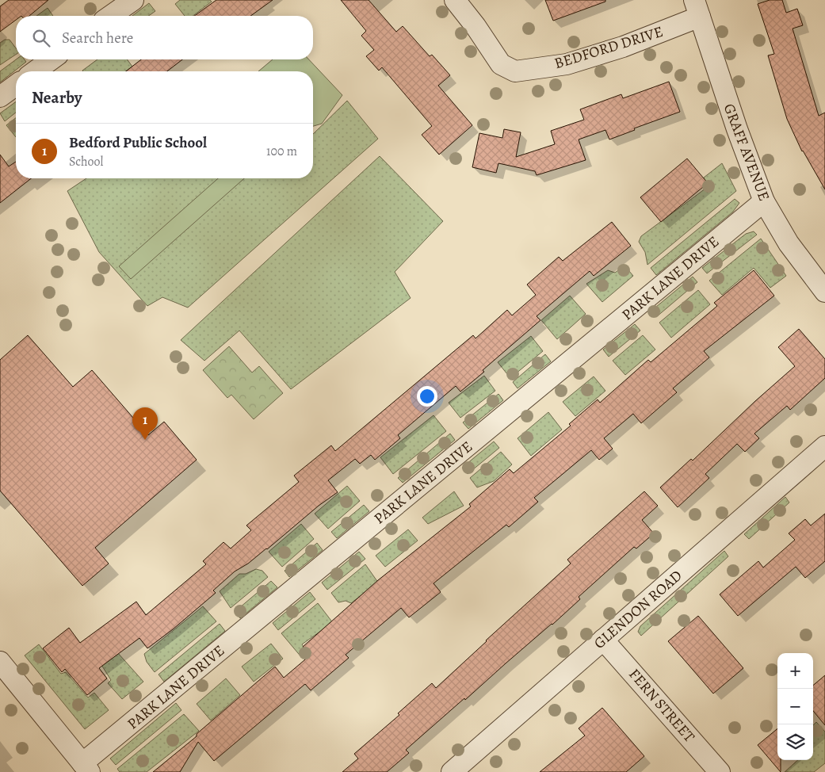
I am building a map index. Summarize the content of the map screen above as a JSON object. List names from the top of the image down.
{
  "streets": {
    "street": [
      "BEDFORD DRIVE",
      "GRAFF AVENUE",
      "PARK LANE DRIVE",
      "GLENDON ROAD",
      "FERN STREET"
    ]
  },
  "crossings": [
    ["BEDFORD DRIVE", "GRAFF AVENUE"],
    ["GRAFF AVENUE", "PARK LANE DRIVE"],
    ["GLENDON ROAD", "FERN STREET"]
  ],
  "page": {
    "search": "Search here",
    "heading": "Nearby",
    "list": [
      {
        "mark": "1",
        "name": "Bedford Public School",
        "note": "School",
        "value": "100 m"
      }
    ],
    "pins": "1",
    "map_buttons": ["+", "−"]
  }
}
